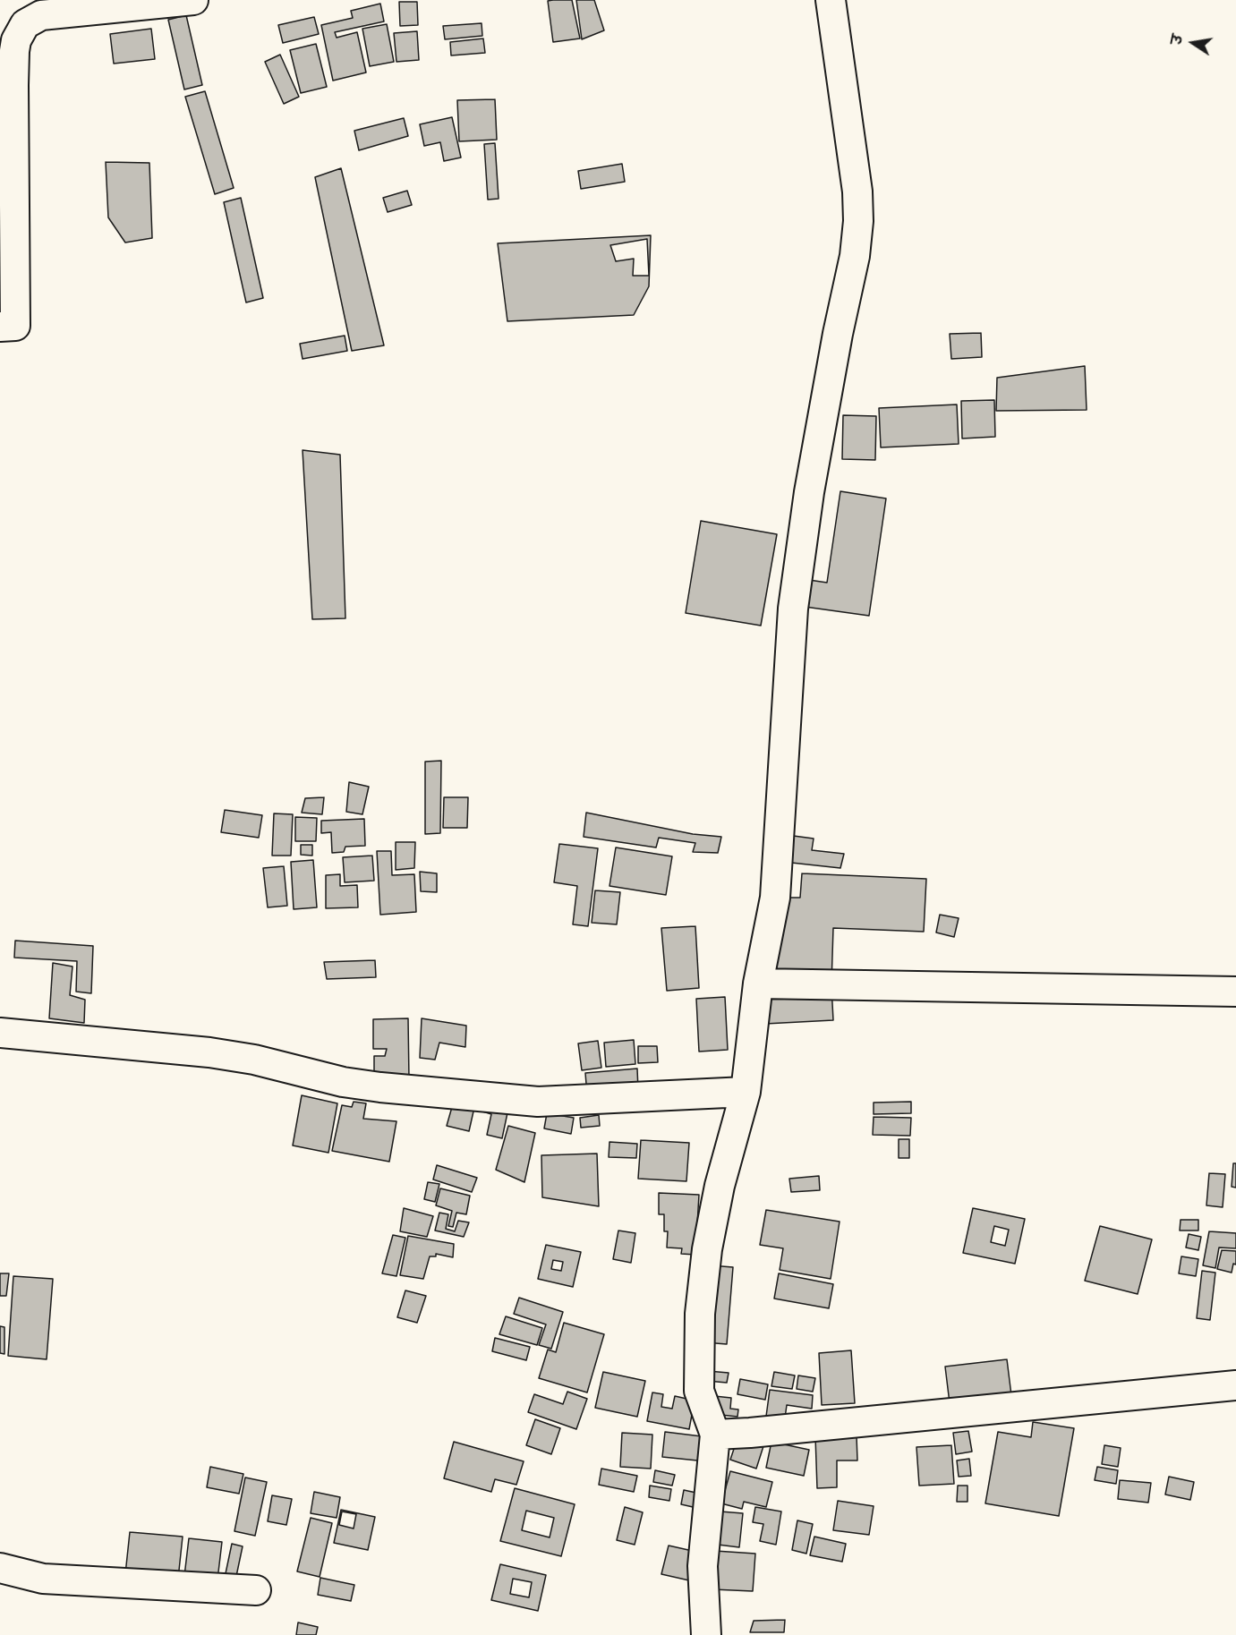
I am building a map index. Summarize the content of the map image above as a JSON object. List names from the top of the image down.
{
  "north": "left"
}
